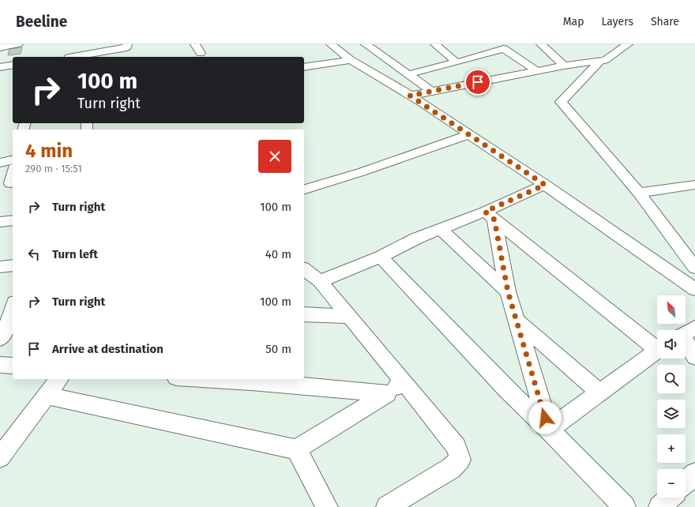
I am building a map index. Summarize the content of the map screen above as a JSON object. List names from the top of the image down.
{
  "north": "top left",
  "page": {
    "header": "Beeline",
    "nav": ["Map", "Layers", "Share"],
    "turn": ["100 m", "Turn right"],
    "heading": ["4 min", "290 m · 15:51"],
    "list": [
      {
        "name": "Turn right",
        "value": "100 m"
      },
      {
        "name": "Turn left",
        "value": "40 m"
      },
      {
        "name": "Turn right",
        "value": "100 m"
      },
      {
        "name": "Arrive at destination",
        "value": "50 m"
      }
    ],
    "map_buttons": ["+", "−"]
  }
}
